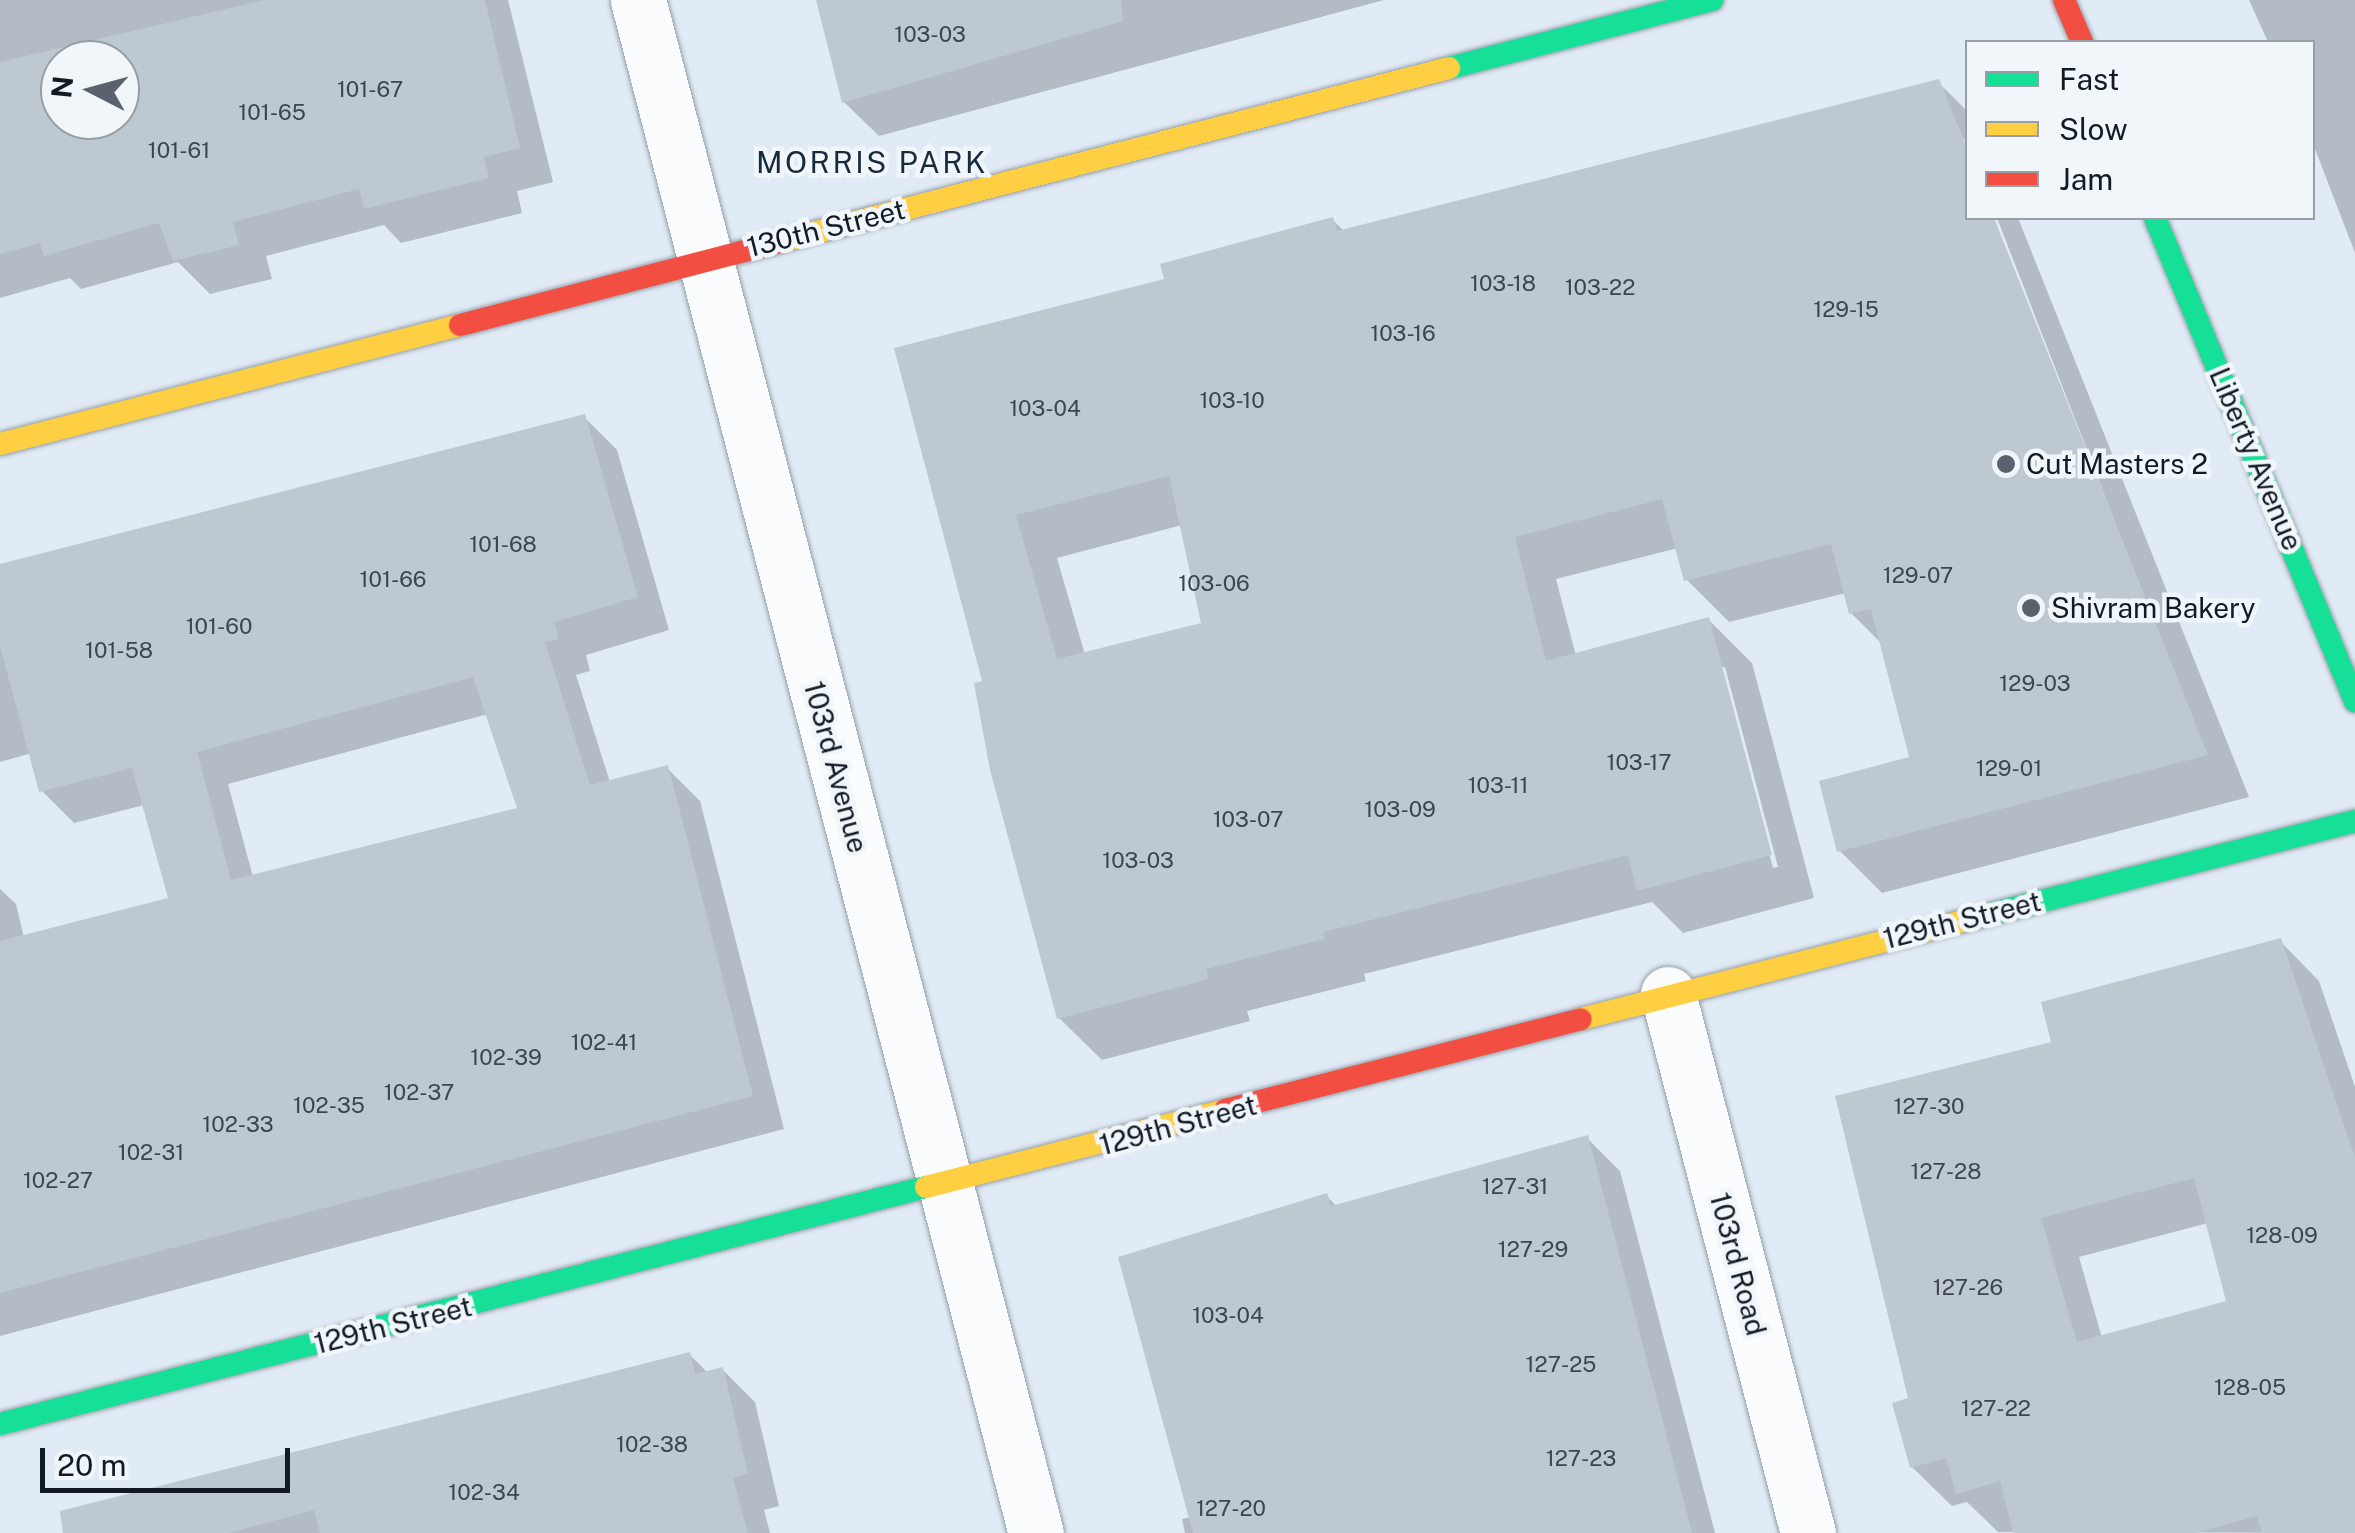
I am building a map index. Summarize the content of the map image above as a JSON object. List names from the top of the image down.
{
  "streets": {
    "street": [
      "130th Street",
      "Liberty Avenue",
      "103rd Avenue",
      "129th Street",
      "103rd Road"
    ]
  },
  "crossings": [
    ["130th Street", "103rd Avenue"],
    ["103rd Avenue", "129th Street"],
    ["129th Street", "103rd Road"]
  ],
  "districts": ["MORRIS PARK"],
  "places": ["Cut Masters 2", "Shivram Bakery"],
  "house_numbers": [
    "103-03",
    "101-67",
    "101-65",
    "101-61",
    "103-18",
    "103-22",
    "129-15",
    "103-16",
    "103-10",
    "103-04",
    "101-68",
    "129-07",
    "101-66",
    "103-06",
    "101-60",
    "101-58",
    "129-03",
    "103-17",
    "129-01",
    "103-11",
    "103-09",
    "103-07",
    "103-03",
    "102-41",
    "102-39",
    "102-37",
    "102-35",
    "127-30",
    "102-33",
    "102-31",
    "127-28",
    "102-27",
    "127-31",
    "128-09",
    "127-29",
    "127-26",
    "103-04",
    "127-25",
    "128-05",
    "127-22",
    "102-38",
    "127-23",
    "102-34",
    "127-20"
  ],
  "legend": ["Fast", "Slow", "Jam"],
  "scale_bar": "20 m",
  "north": "left"
}
